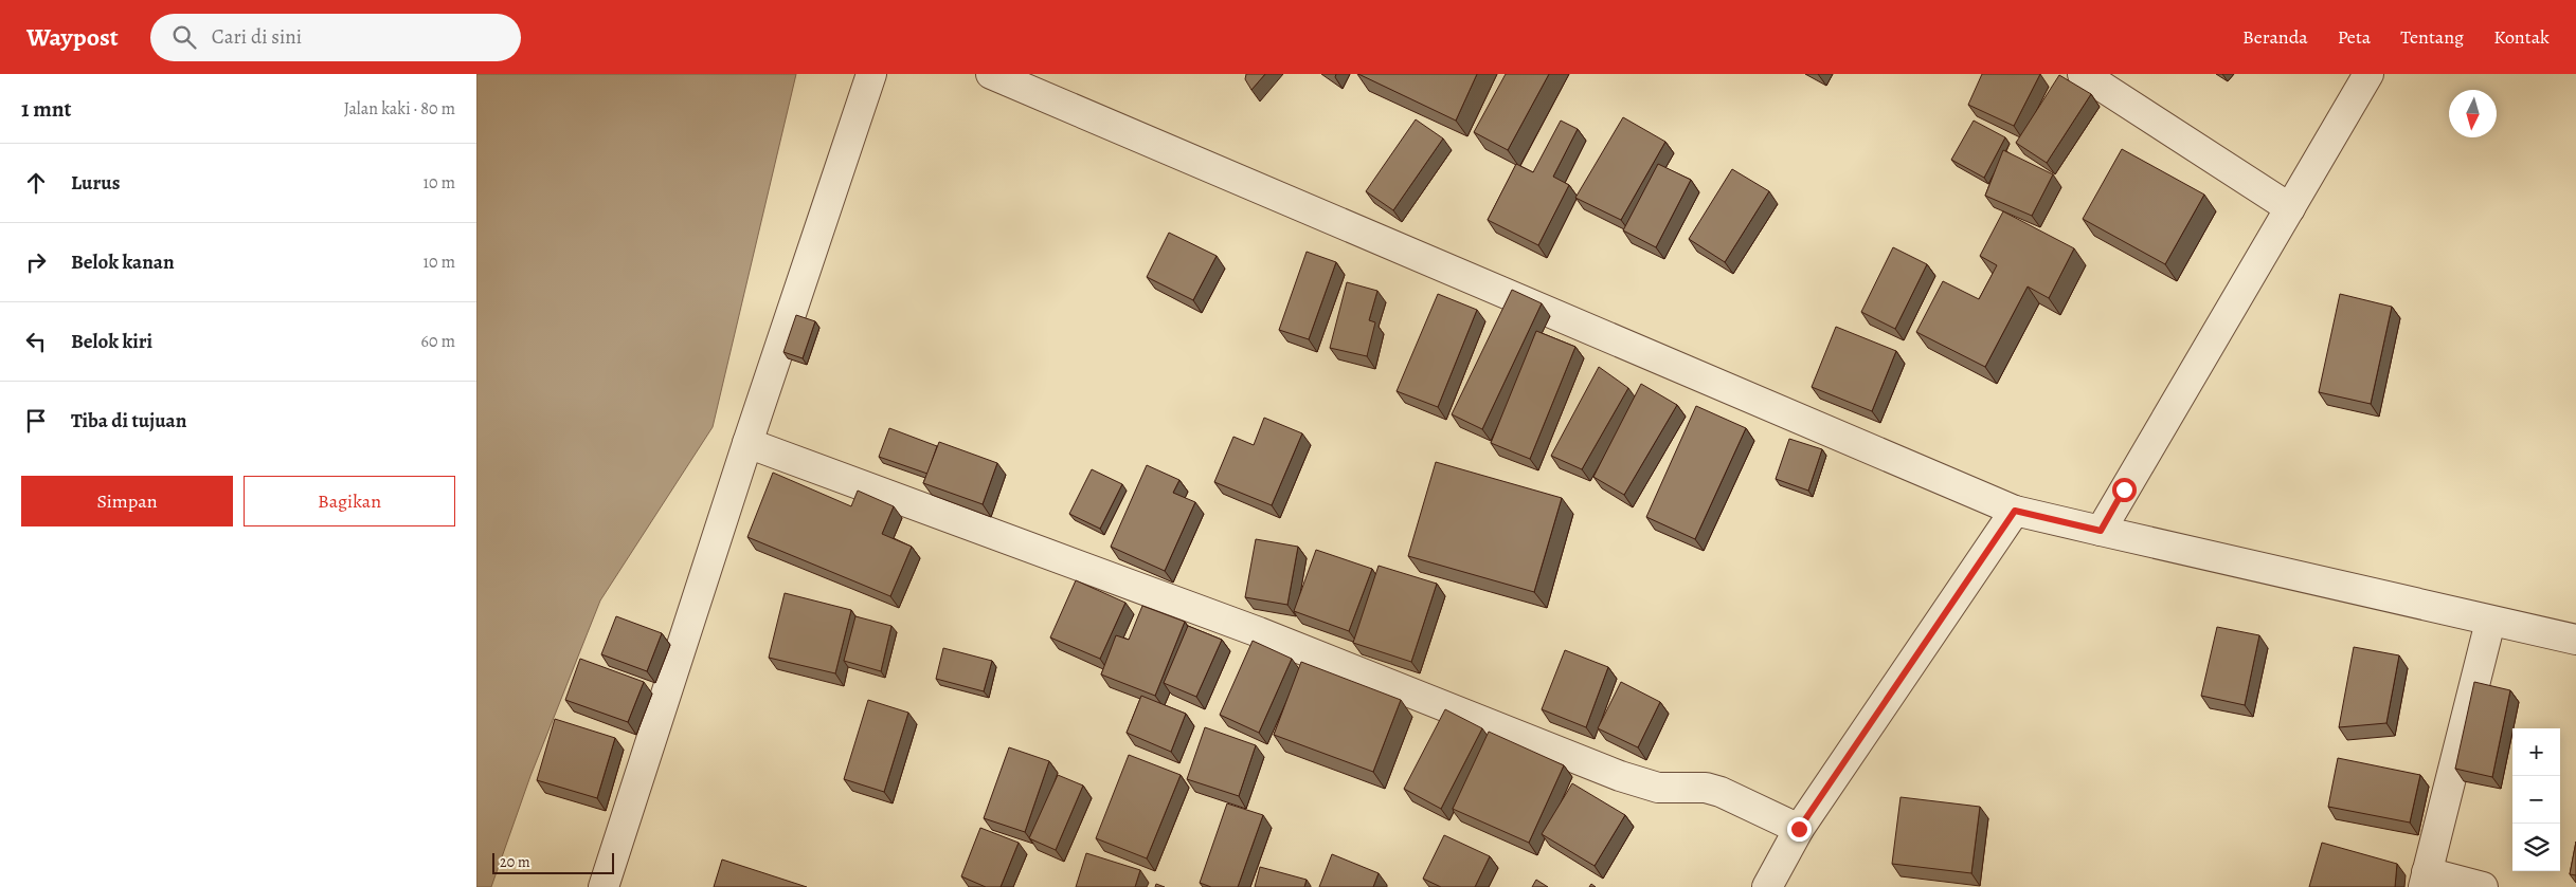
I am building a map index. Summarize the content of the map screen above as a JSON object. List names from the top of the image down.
{
  "scale_bar": "20 m",
  "north": "bottom",
  "page": {
    "header": "Waypost",
    "search": "Cari di sini",
    "nav": [
      "Beranda",
      "Peta",
      "Tentang",
      "Kontak"
    ],
    "heading": ["1 mnt", "Jalan kaki · 80 m"],
    "list": [
      ["Lurus", "10 m"],
      ["Belok kanan", "10 m"],
      ["Belok kiri", "60 m"],
      "Tiba di tujuan"
    ],
    "buttons": ["Simpan", "Bagikan"],
    "map_buttons": ["+", "−"],
    "scale": "20 m"
  }
}
